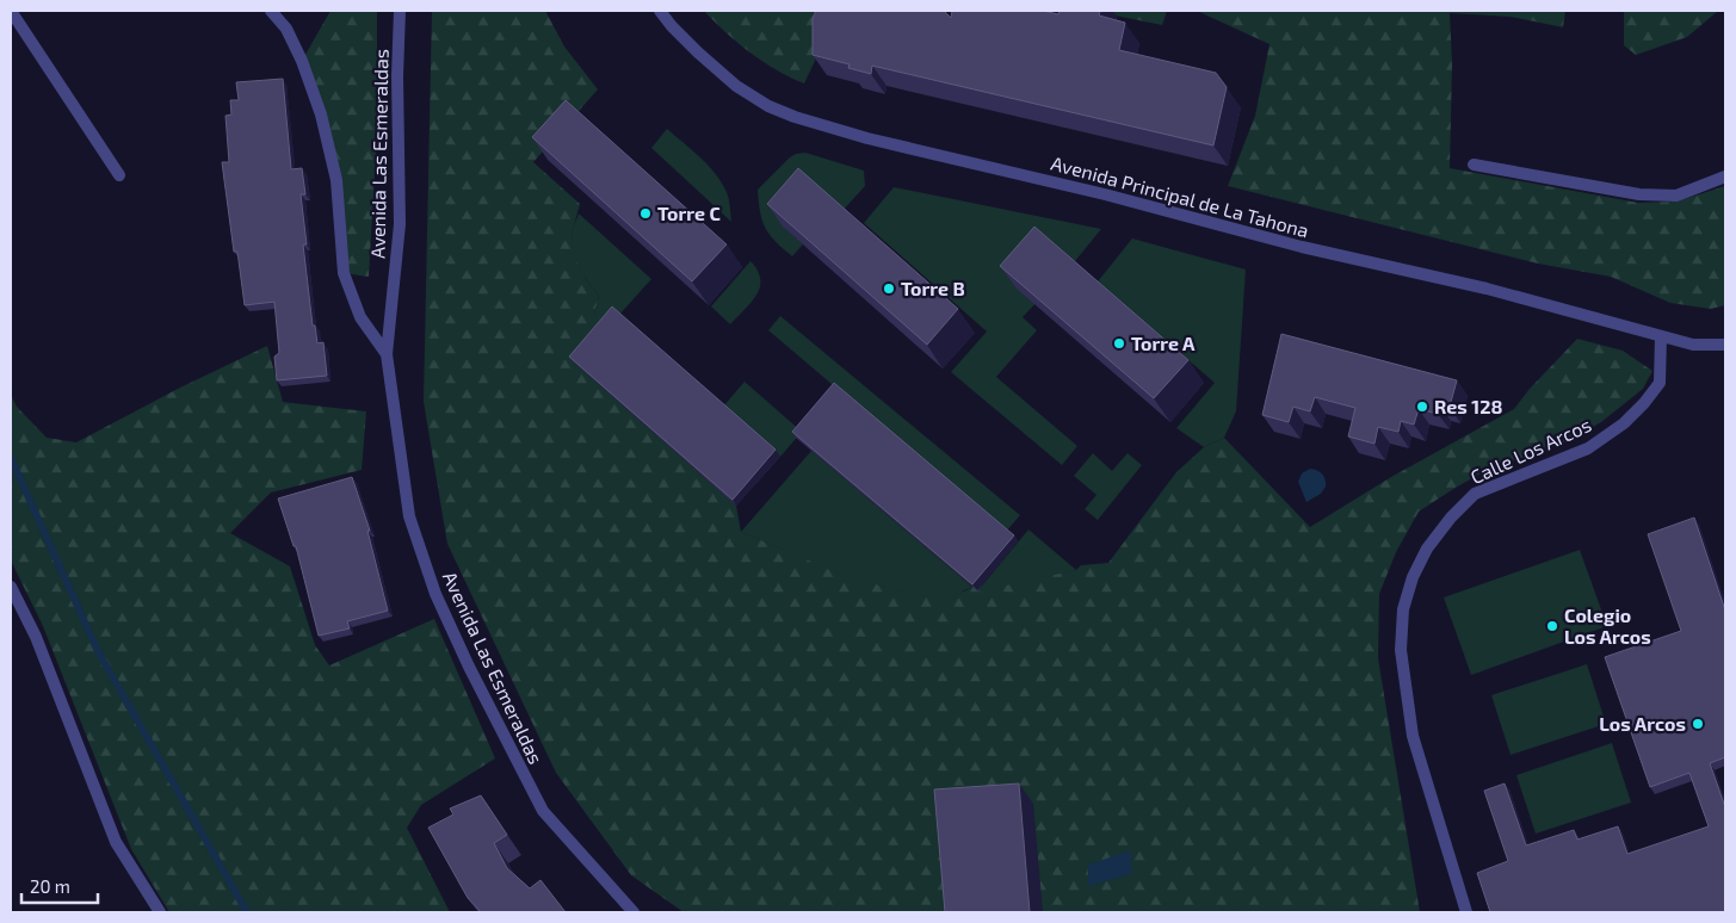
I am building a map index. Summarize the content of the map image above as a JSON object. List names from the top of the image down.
{
  "streets": {
    "street": ["Avenida Las Esmeraldas", "Avenida Principal de La Tahona", "Calle Los Arcos"]
  },
  "crossings": [
    ["Avenida Principal de La Tahona", "Calle Los Arcos"]
  ],
  "places": [
    "Torre C",
    "Torre B",
    "Torre A",
    "Res 128",
    "Colegio Los Arcos",
    "Los Arcos"
  ],
  "scale_bar": "20 m"
}
